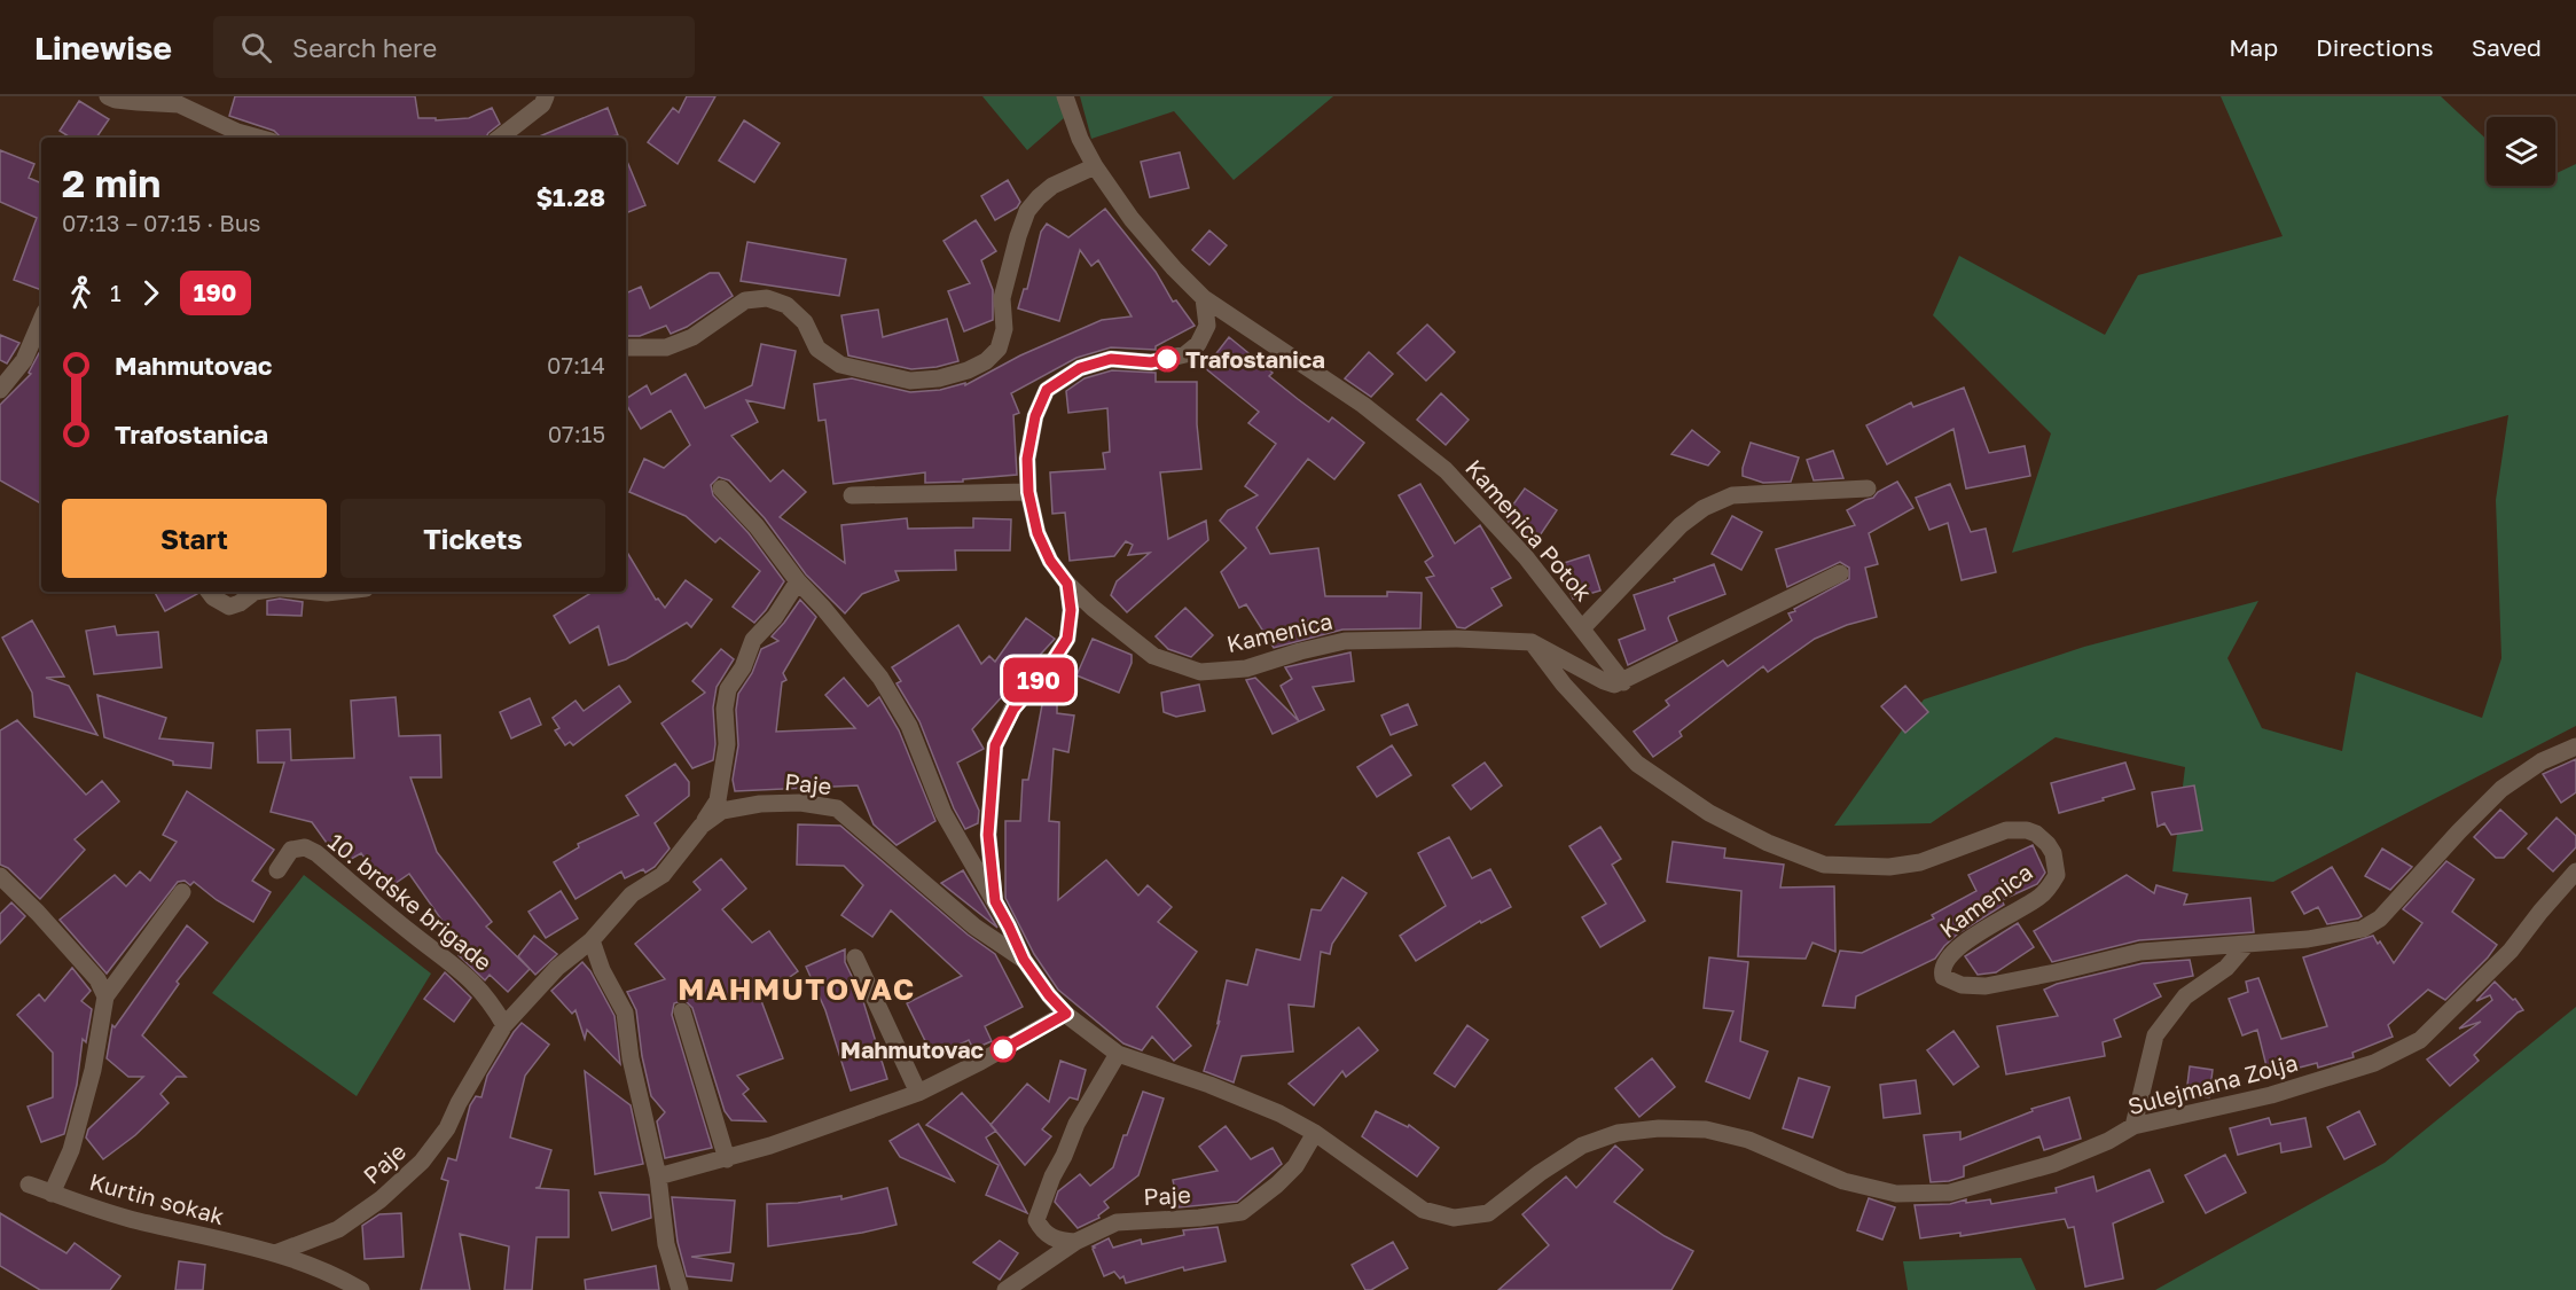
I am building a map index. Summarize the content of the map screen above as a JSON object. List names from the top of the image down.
{
  "streets": {
    "street": [
      "Kamenica Potok",
      "Kamenica",
      "Paje",
      "10. brdske brigade",
      "Sulejmana Zolja",
      "Kurtin sokak"
    ]
  },
  "crossings": [
    ["Kamenica Potok", "Kamenica"],
    ["Paje", "10. brdske brigade"],
    ["Paje", "Sulejmana Zolja"],
    ["Paje", "Kurtin sokak"]
  ],
  "districts": ["MAHMUTOVAC"],
  "places": ["Trafostanica", "Mahmutovac"],
  "lines": ["bus line 190"],
  "page": {
    "header": "Linewise",
    "search": "Search here",
    "nav": ["Map", "Directions", "Saved"],
    "on_map": "190",
    "heading": ["2 min", "07:13 – 07:15 · Bus", "$1.28"],
    "legs": ["1", "190"],
    "list": [
      {
        "name": "Mahmutovac",
        "value": "07:14"
      },
      {
        "name": "Trafostanica",
        "value": "07:15"
      }
    ],
    "buttons": ["Start", "Tickets"]
  }
}
